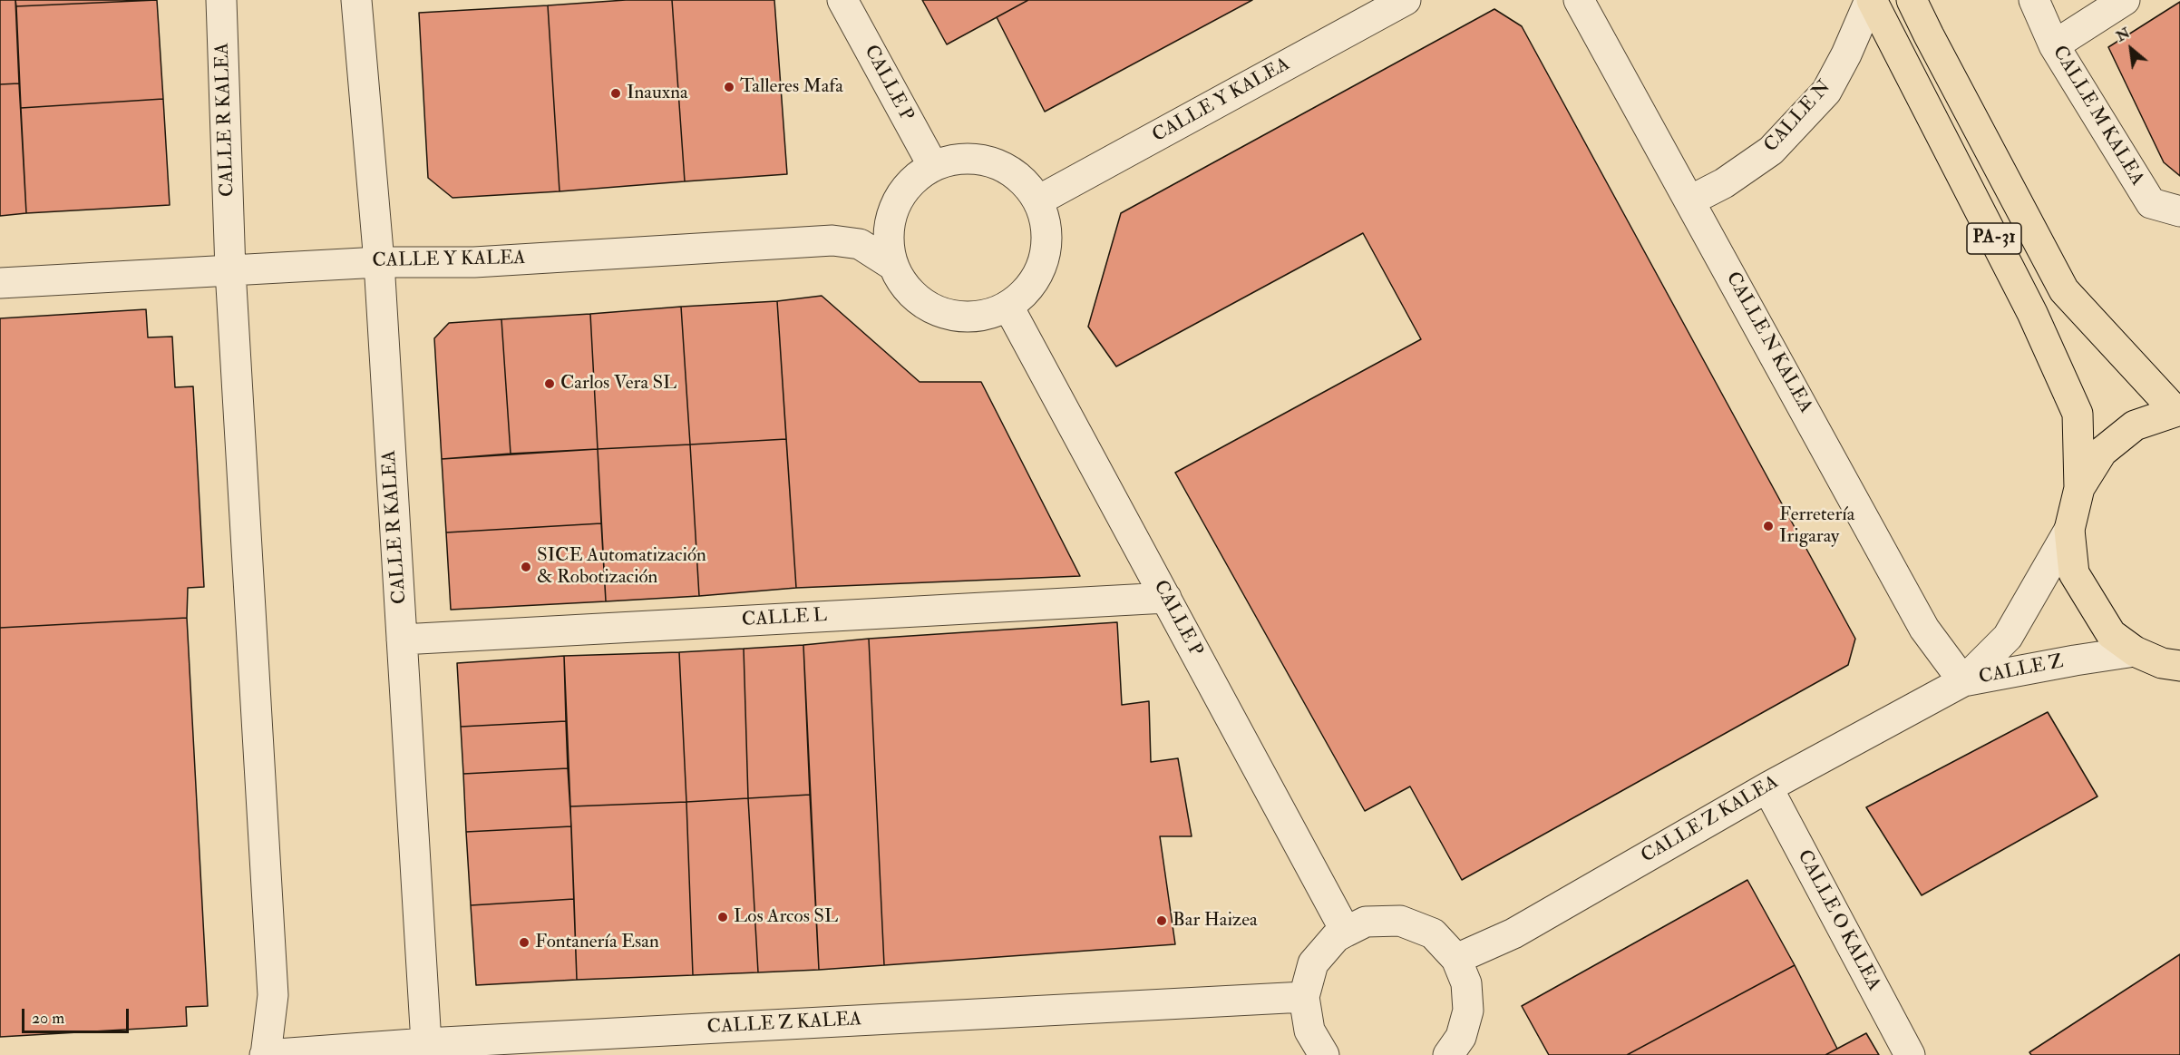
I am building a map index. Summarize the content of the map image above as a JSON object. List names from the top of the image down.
{
  "streets": {
    "highway": ["PA-31"],
    "street": [
      "CALLE P",
      "CALLE Y KALEA",
      "CALLE M KALEA",
      "CALLE N",
      "CALLE R KALEA",
      "CALLE N KALEA",
      "CALLE L",
      "CALLE Z",
      "CALLE Z KALEA",
      "CALLE O KALEA"
    ]
  },
  "crossings": [
    ["CALLE P", "CALLE Y KALEA"],
    ["CALLE P", "CALLE L"],
    ["CALLE Y KALEA", "CALLE R KALEA"],
    ["CALLE N", "PA-31"],
    ["CALLE N", "CALLE N KALEA"],
    ["CALLE R KALEA", "CALLE L"],
    ["CALLE R KALEA", "CALLE Z KALEA"],
    ["PA-31", "CALLE Z"],
    ["CALLE N KALEA", "CALLE Z"],
    ["CALLE N KALEA", "CALLE Z KALEA"],
    ["CALLE Z", "CALLE Z KALEA"],
    ["CALLE Z KALEA", "CALLE O KALEA"]
  ],
  "places": [
    "Talleres Mafa",
    "Inauxna",
    "Carlos Vera SL",
    "Ferretería Irigaray",
    "SICE Automatización & Robotización",
    "Los Arcos SL",
    "Bar Haizea",
    "Fontanería Esan"
  ],
  "scale_bar": "20 m",
  "north": "top left"
}
